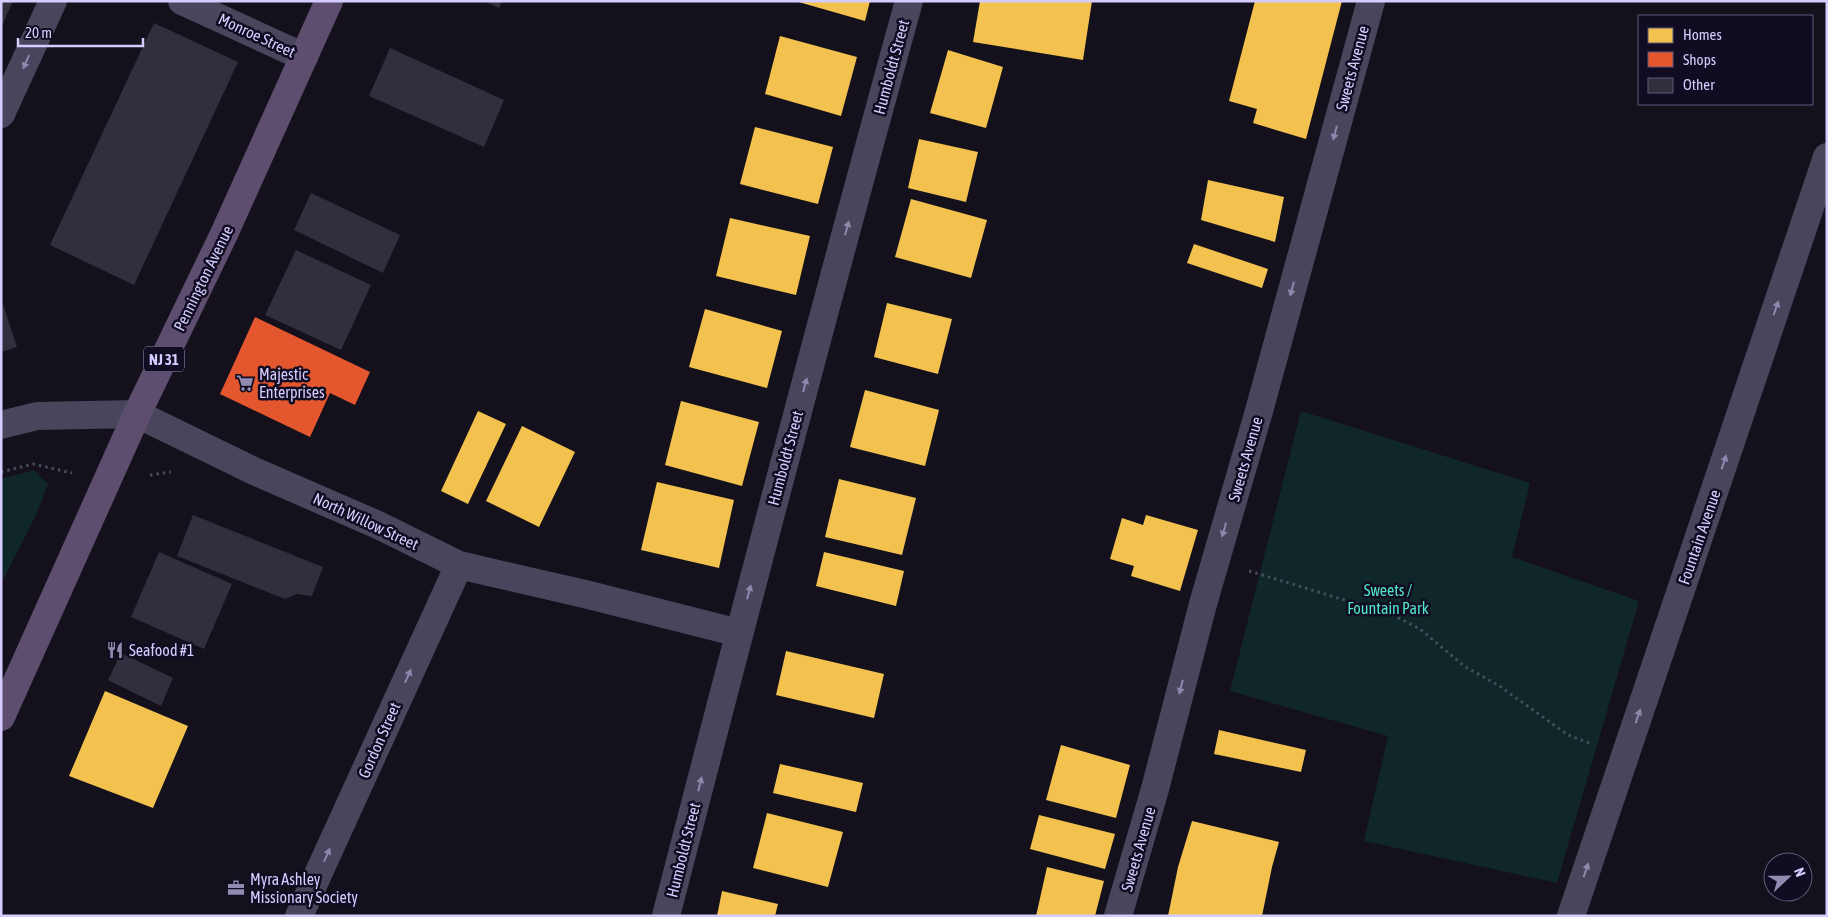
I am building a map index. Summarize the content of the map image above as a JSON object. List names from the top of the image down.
{
  "streets": {
    "main road": ["Pennington Avenue", "NJ 31"],
    "street": [
      "Monroe Street",
      "Humboldt Street",
      "Sweets Avenue",
      "North Willow Street",
      "Fountain Avenue",
      "Gordon Street"
    ]
  },
  "crossings": [
    ["Monroe Street", "Pennington Avenue"],
    ["Humboldt Street", "North Willow Street"],
    ["Pennington Avenue", "North Willow Street"],
    ["North Willow Street", "Gordon Street"]
  ],
  "one_way": [
    "Humboldt Street",
    "Sweets Avenue",
    "Fountain Avenue",
    "Gordon Street"
  ],
  "parks": ["Sweets / Fountain Park"],
  "places": {
    "supermarket": ["Majestic Enterprises"],
    "restaurant": ["Seafood #1"],
    "office": ["Myra Ashley Missionary Society"]
  },
  "legend": ["Homes", "Shops", "Other"],
  "scale_bar": "20 m",
  "north": "right"
}
